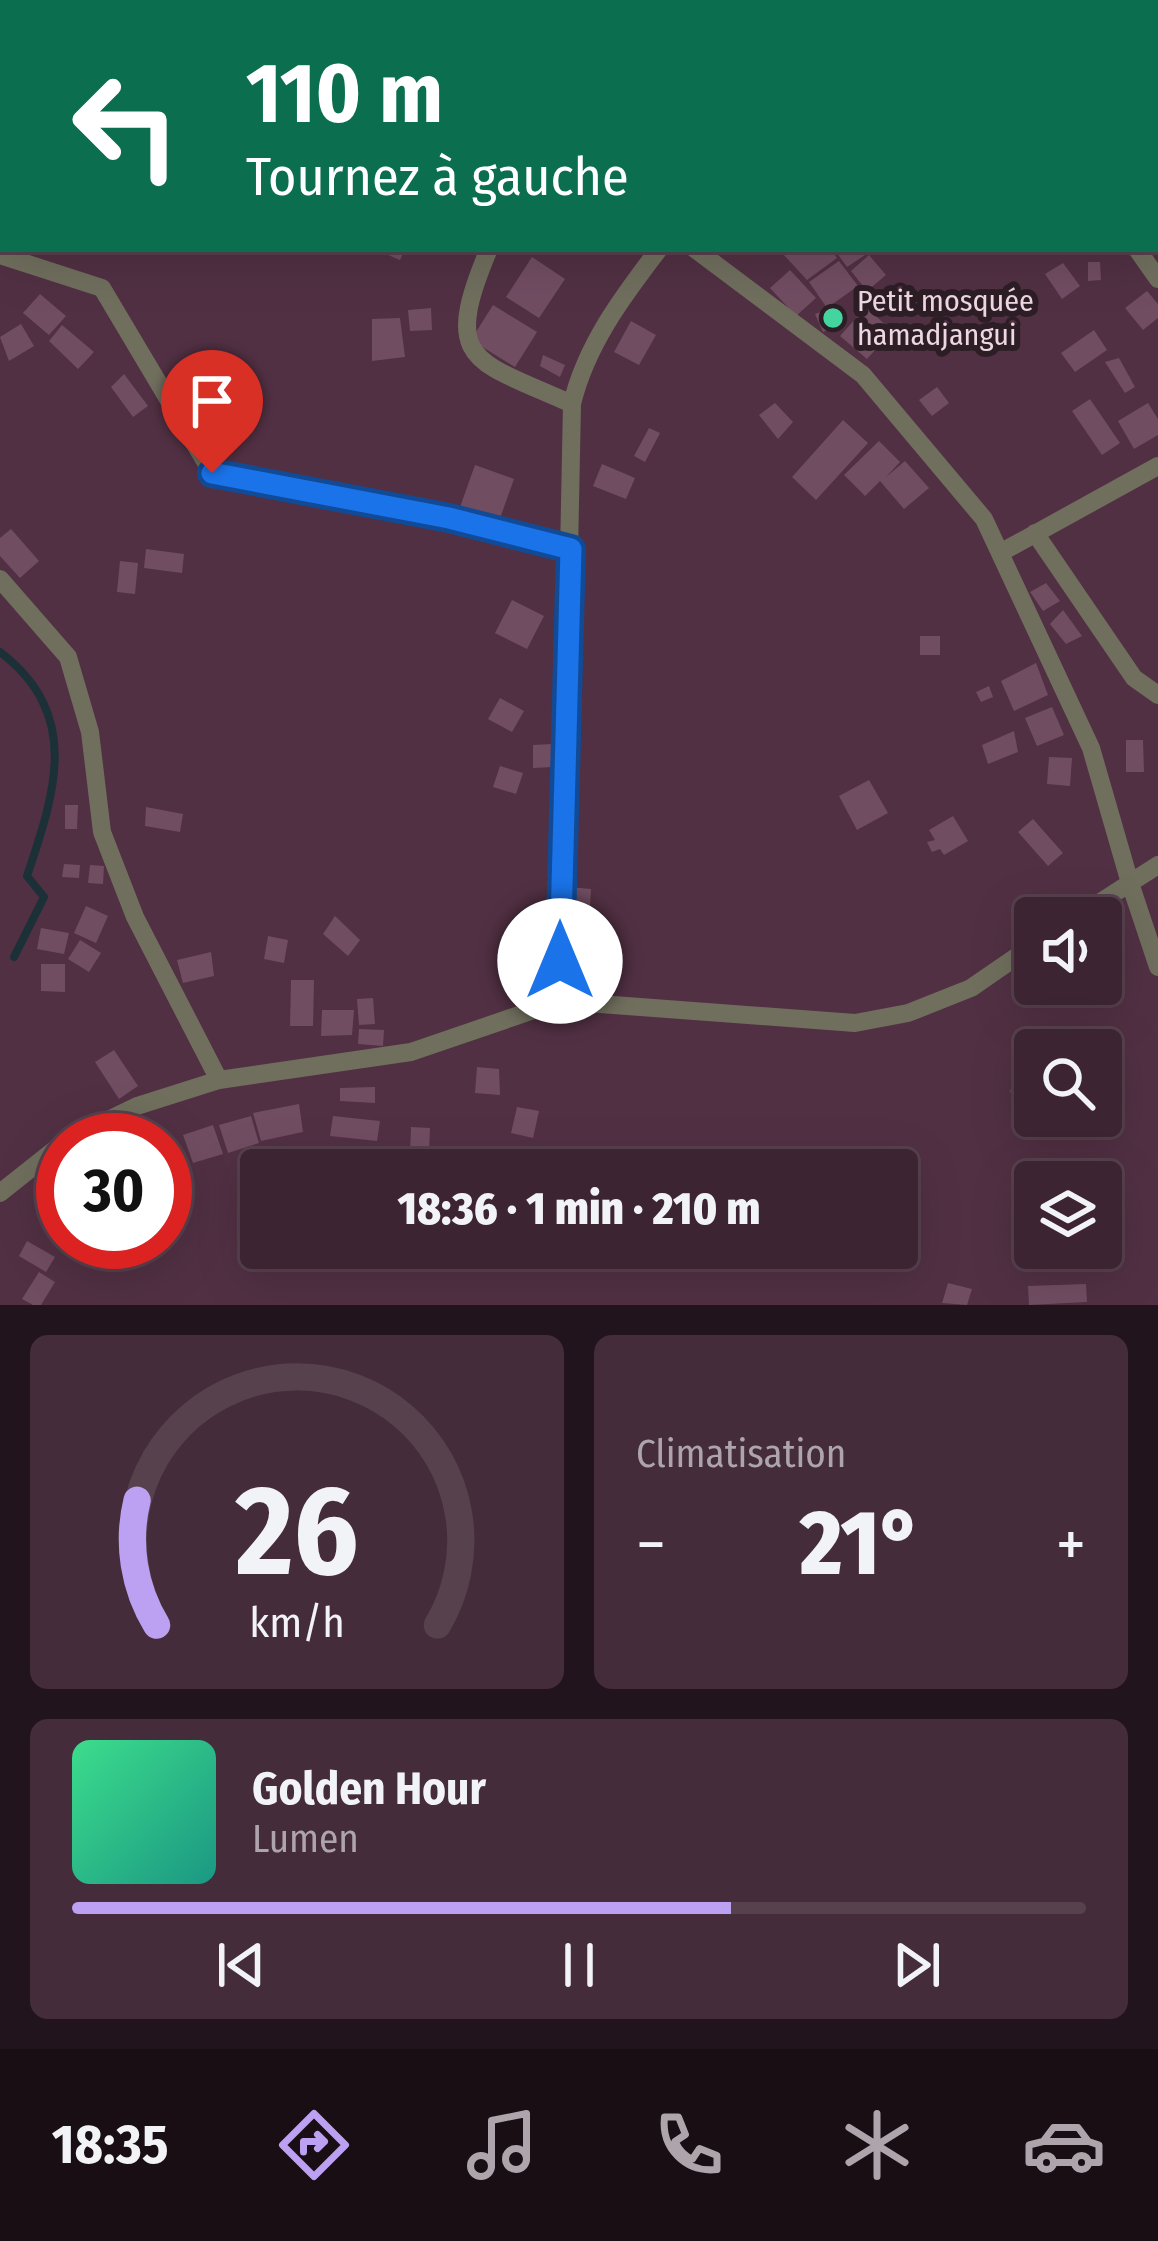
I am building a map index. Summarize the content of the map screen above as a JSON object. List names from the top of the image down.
{
  "places": ["Petit mosquée hamadjangui"],
  "page": {
    "turn": ["110 m", "Tournez à gauche"],
    "limit": "30",
    "trip": "18:36 · 1 min · 210 m",
    "tile": "Climatisation",
    "heat": ["−", "21°", "+"],
    "song": ["Golden Hour", "Lumen"],
    "tabs": "18:35",
    "gauge": ["26", "km/h"]
  }
}
